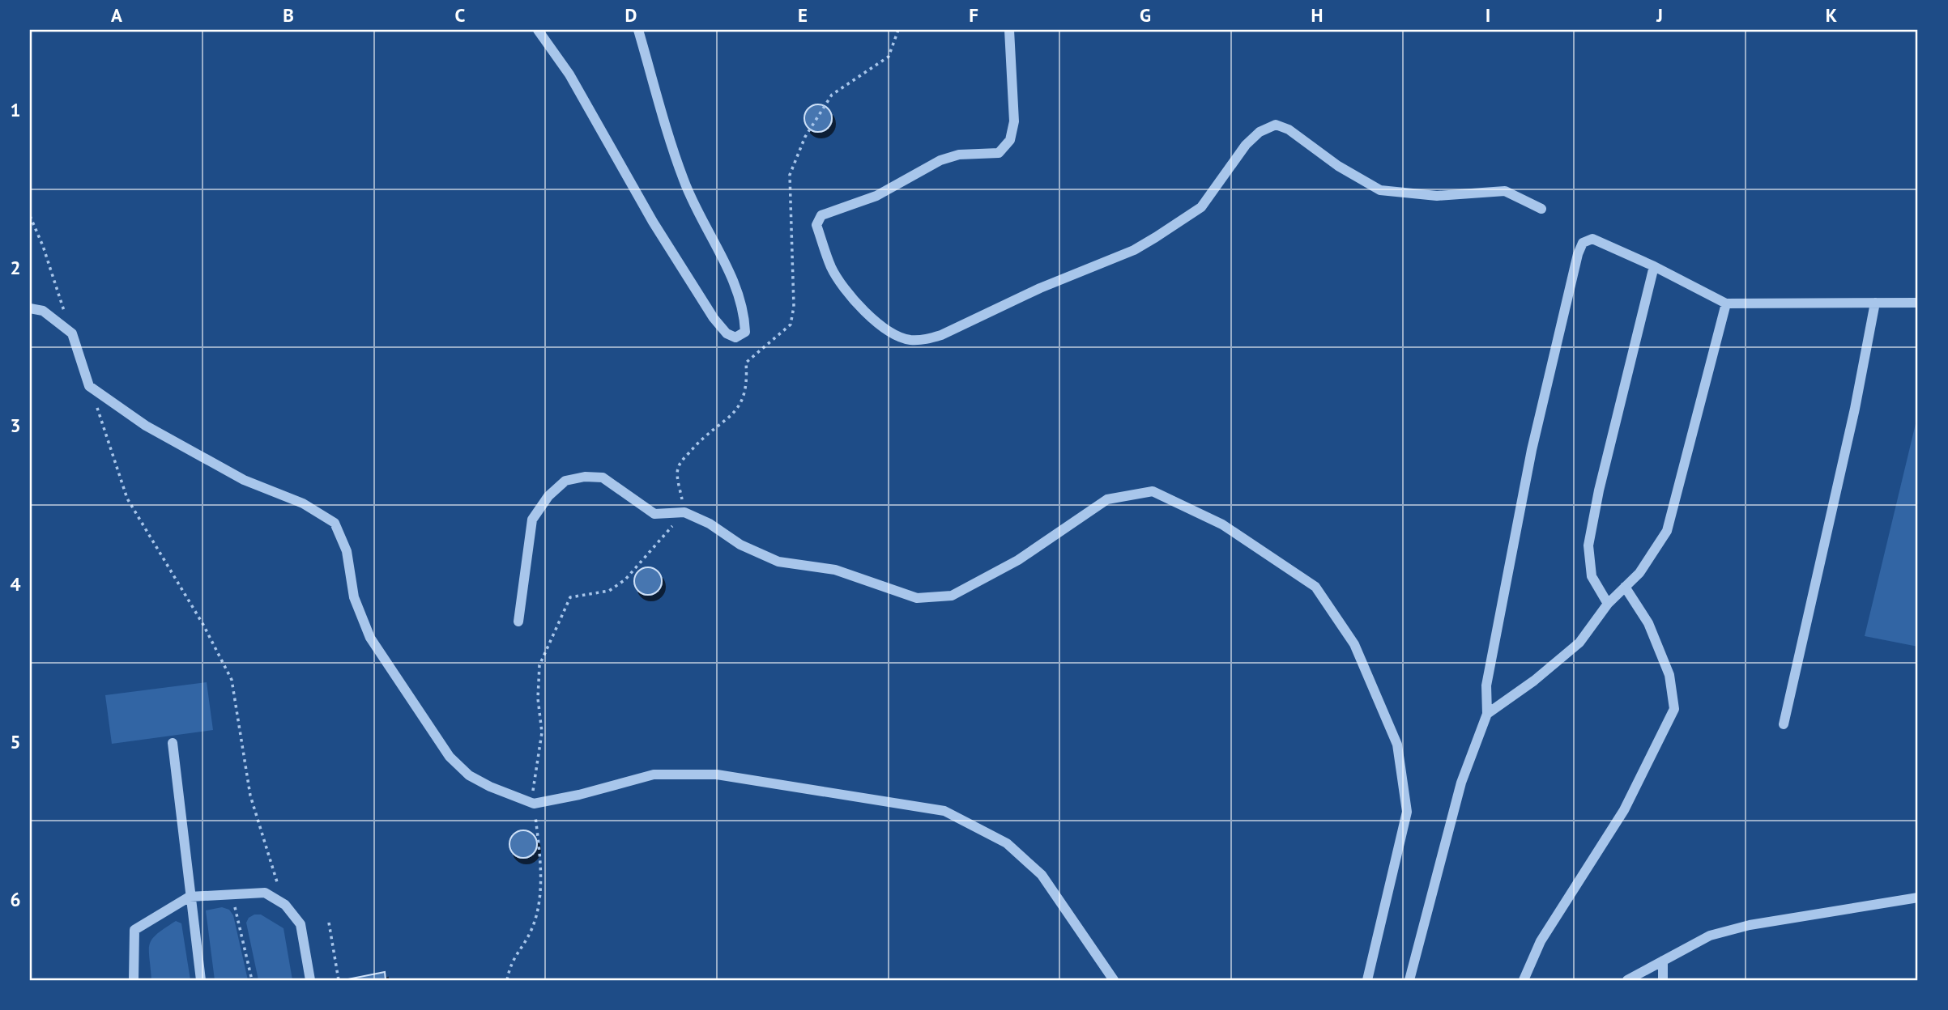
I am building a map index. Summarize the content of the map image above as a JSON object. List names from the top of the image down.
{
  "grid": {
    "columns": [
      "A",
      "B",
      "C",
      "D",
      "E",
      "F",
      "G",
      "H",
      "I",
      "J",
      "K"
    ],
    "rows": [
      "1",
      "2",
      "3",
      "4",
      "5",
      "6"
    ]
  }
}
